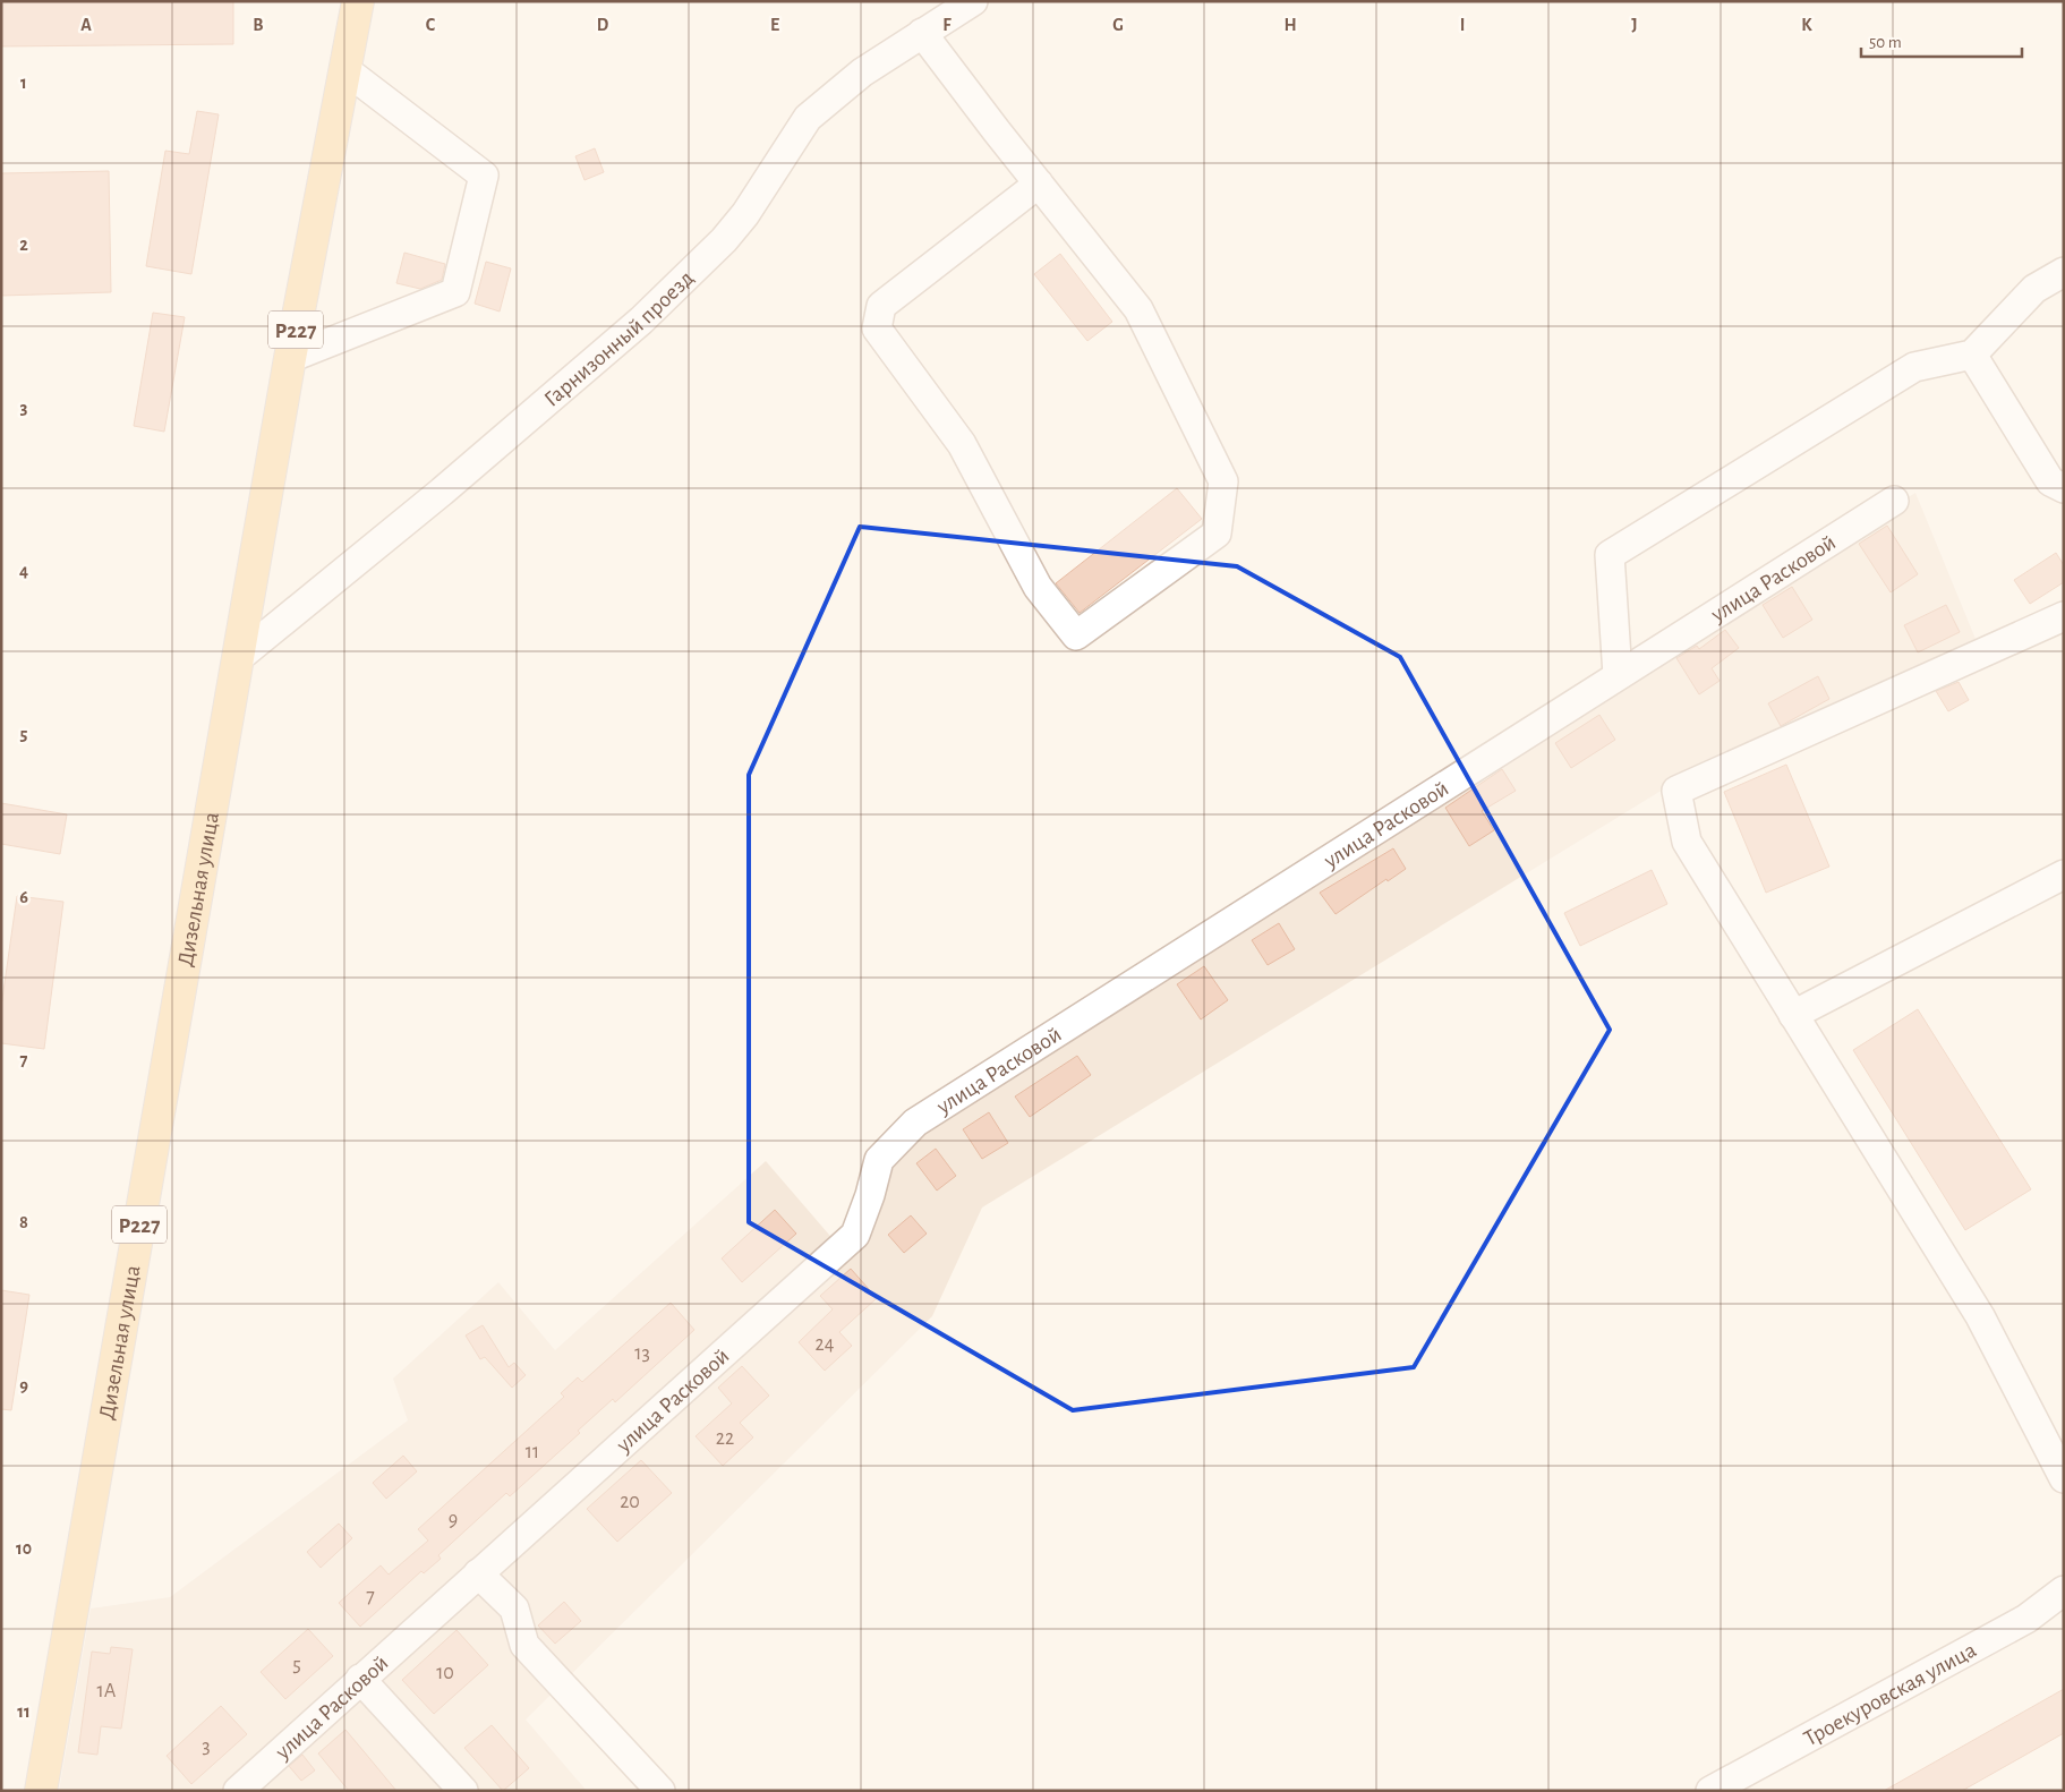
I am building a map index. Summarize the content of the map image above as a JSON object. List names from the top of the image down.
{
  "streets": {
    "main road": ["Р227", "Дизельная улица"],
    "street": ["Гарнизонный проезд", "улица Расковой", "Троекуровская улица"]
  },
  "crossings": [
    ["Р227", "Гарнизонный проезд"],
    ["Р227", "Дизельная улица"],
    ["Гарнизонный проезд", "Дизельная улица"]
  ],
  "house_numbers": [
    "24",
    "13",
    "22",
    "11",
    "20",
    "9",
    "7",
    "5",
    "10",
    "1А",
    "3"
  ],
  "scale_bar": "50 m",
  "grid": {
    "columns": [
      "A",
      "B",
      "C",
      "D",
      "E",
      "F",
      "G",
      "H",
      "I",
      "J",
      "K"
    ],
    "rows": [
      "1",
      "2",
      "3",
      "4",
      "5",
      "6",
      "7",
      "8",
      "9",
      "10",
      "11"
    ]
  }
}
